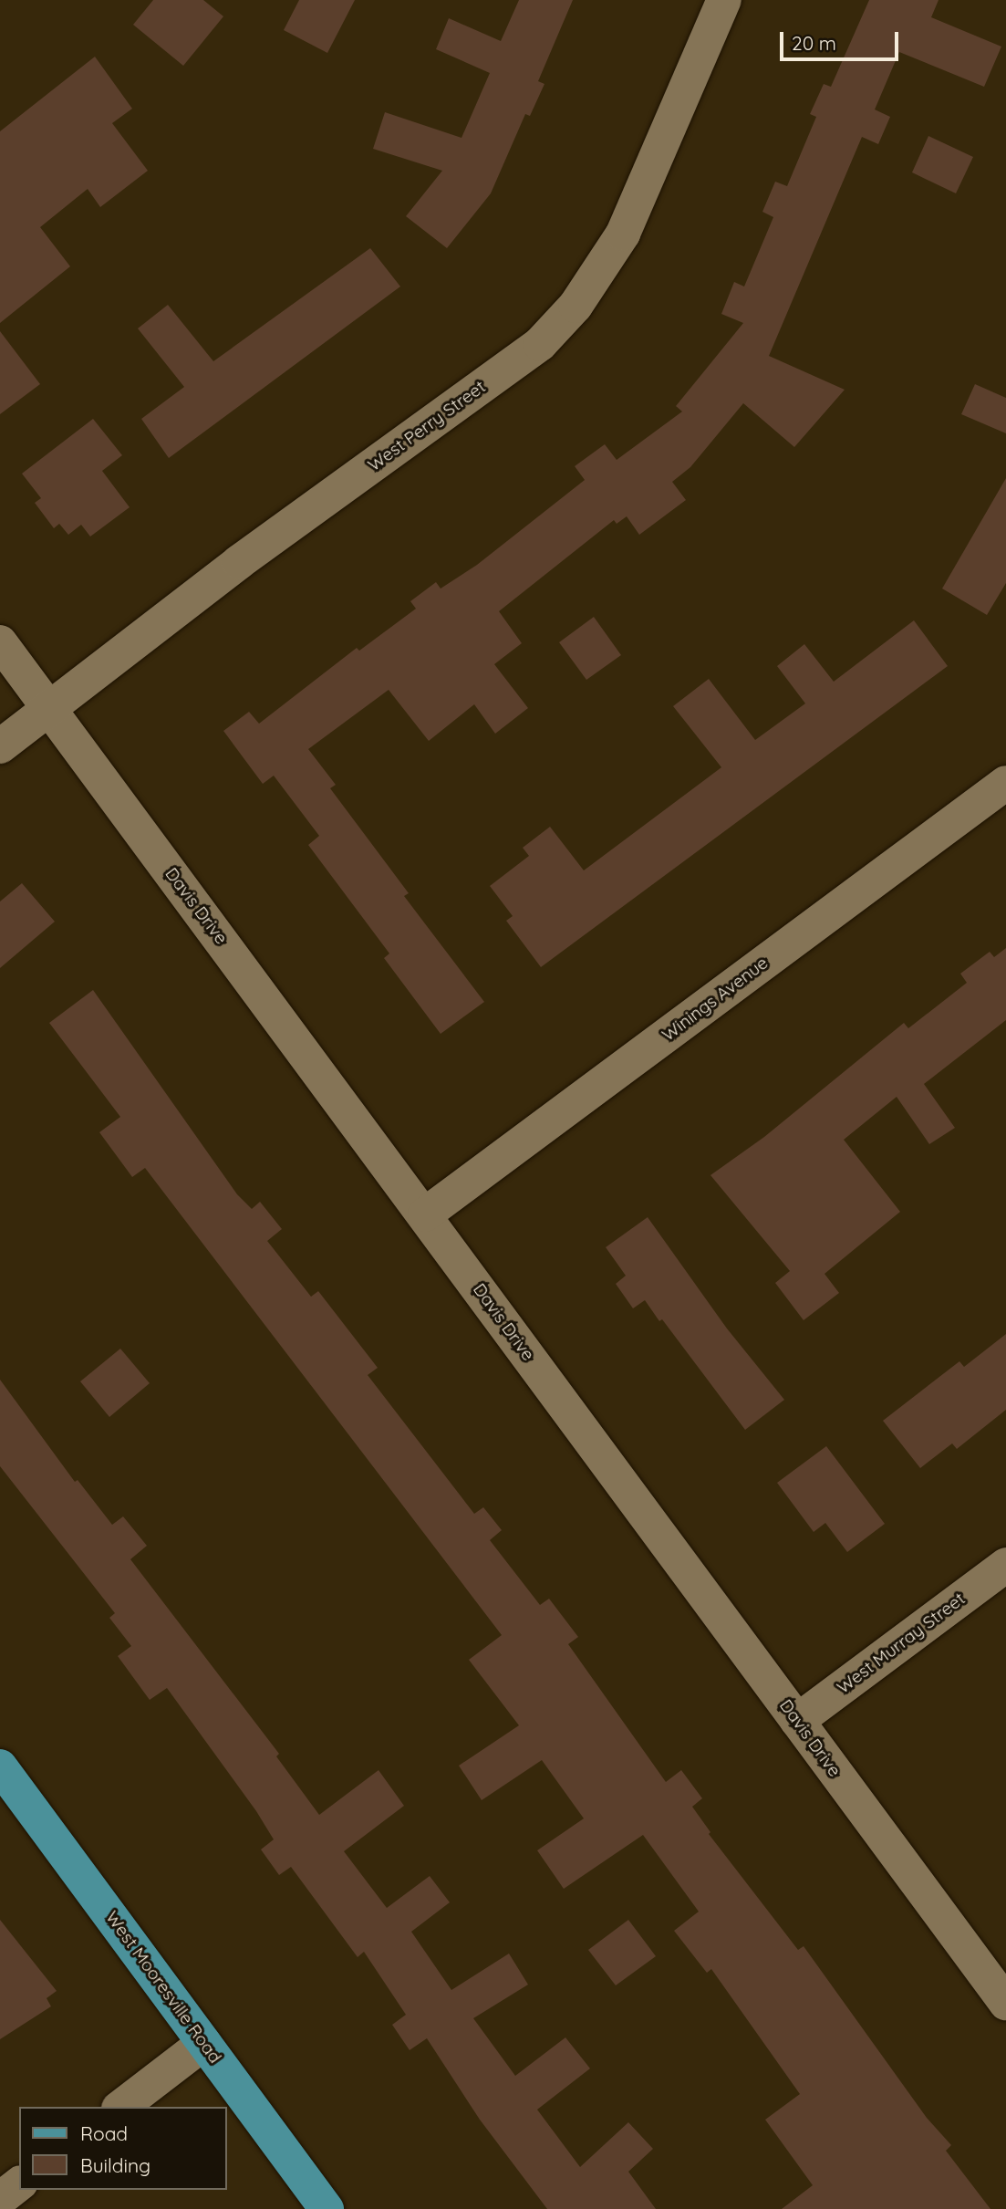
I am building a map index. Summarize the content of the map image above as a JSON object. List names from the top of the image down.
{
  "streets": {
    "main road": ["West Mooresville Road"],
    "street": [
      "West Perry Street",
      "Davis Drive",
      "Winings Avenue",
      "West Murray Street"
    ]
  },
  "crossings": [
    ["West Perry Street", "Davis Drive"],
    ["Davis Drive", "Winings Avenue"],
    ["Davis Drive", "West Murray Street"]
  ],
  "legend": ["Road", "Building"],
  "scale_bar": "20 m"
}
